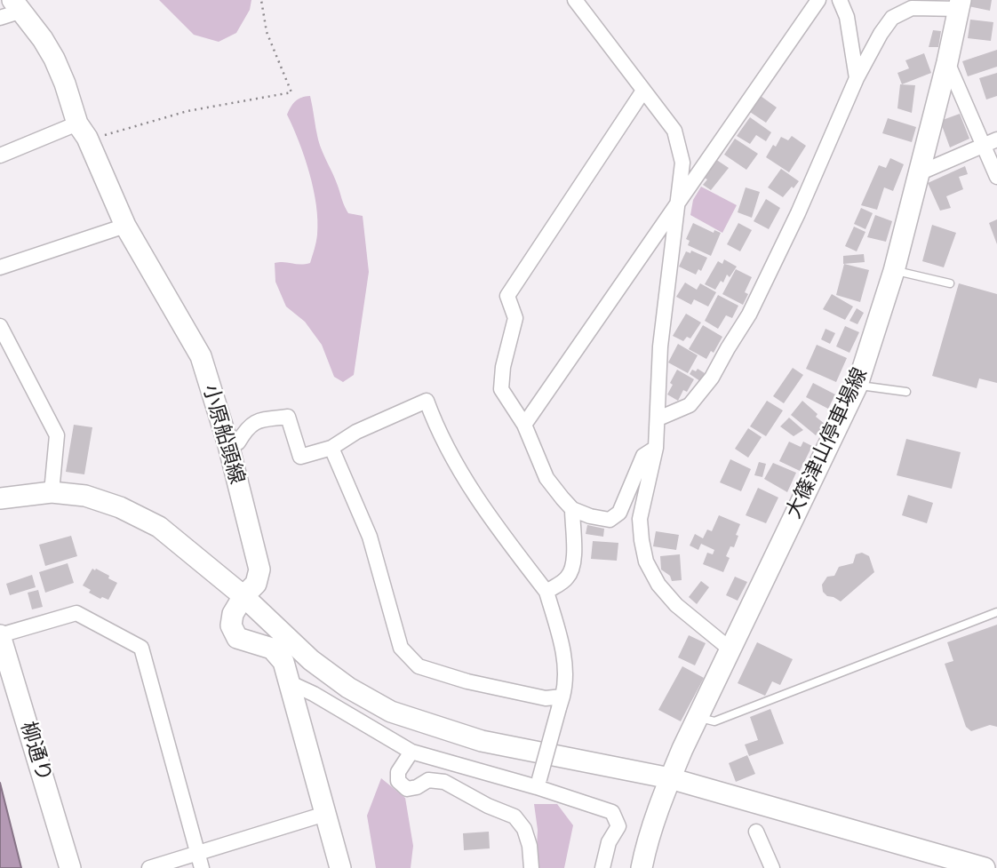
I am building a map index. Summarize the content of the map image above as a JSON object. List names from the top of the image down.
{
  "streets": {
    "main road": ["小原船頭線", "大篠津山停車場線", "柳通り"]
  }
}
